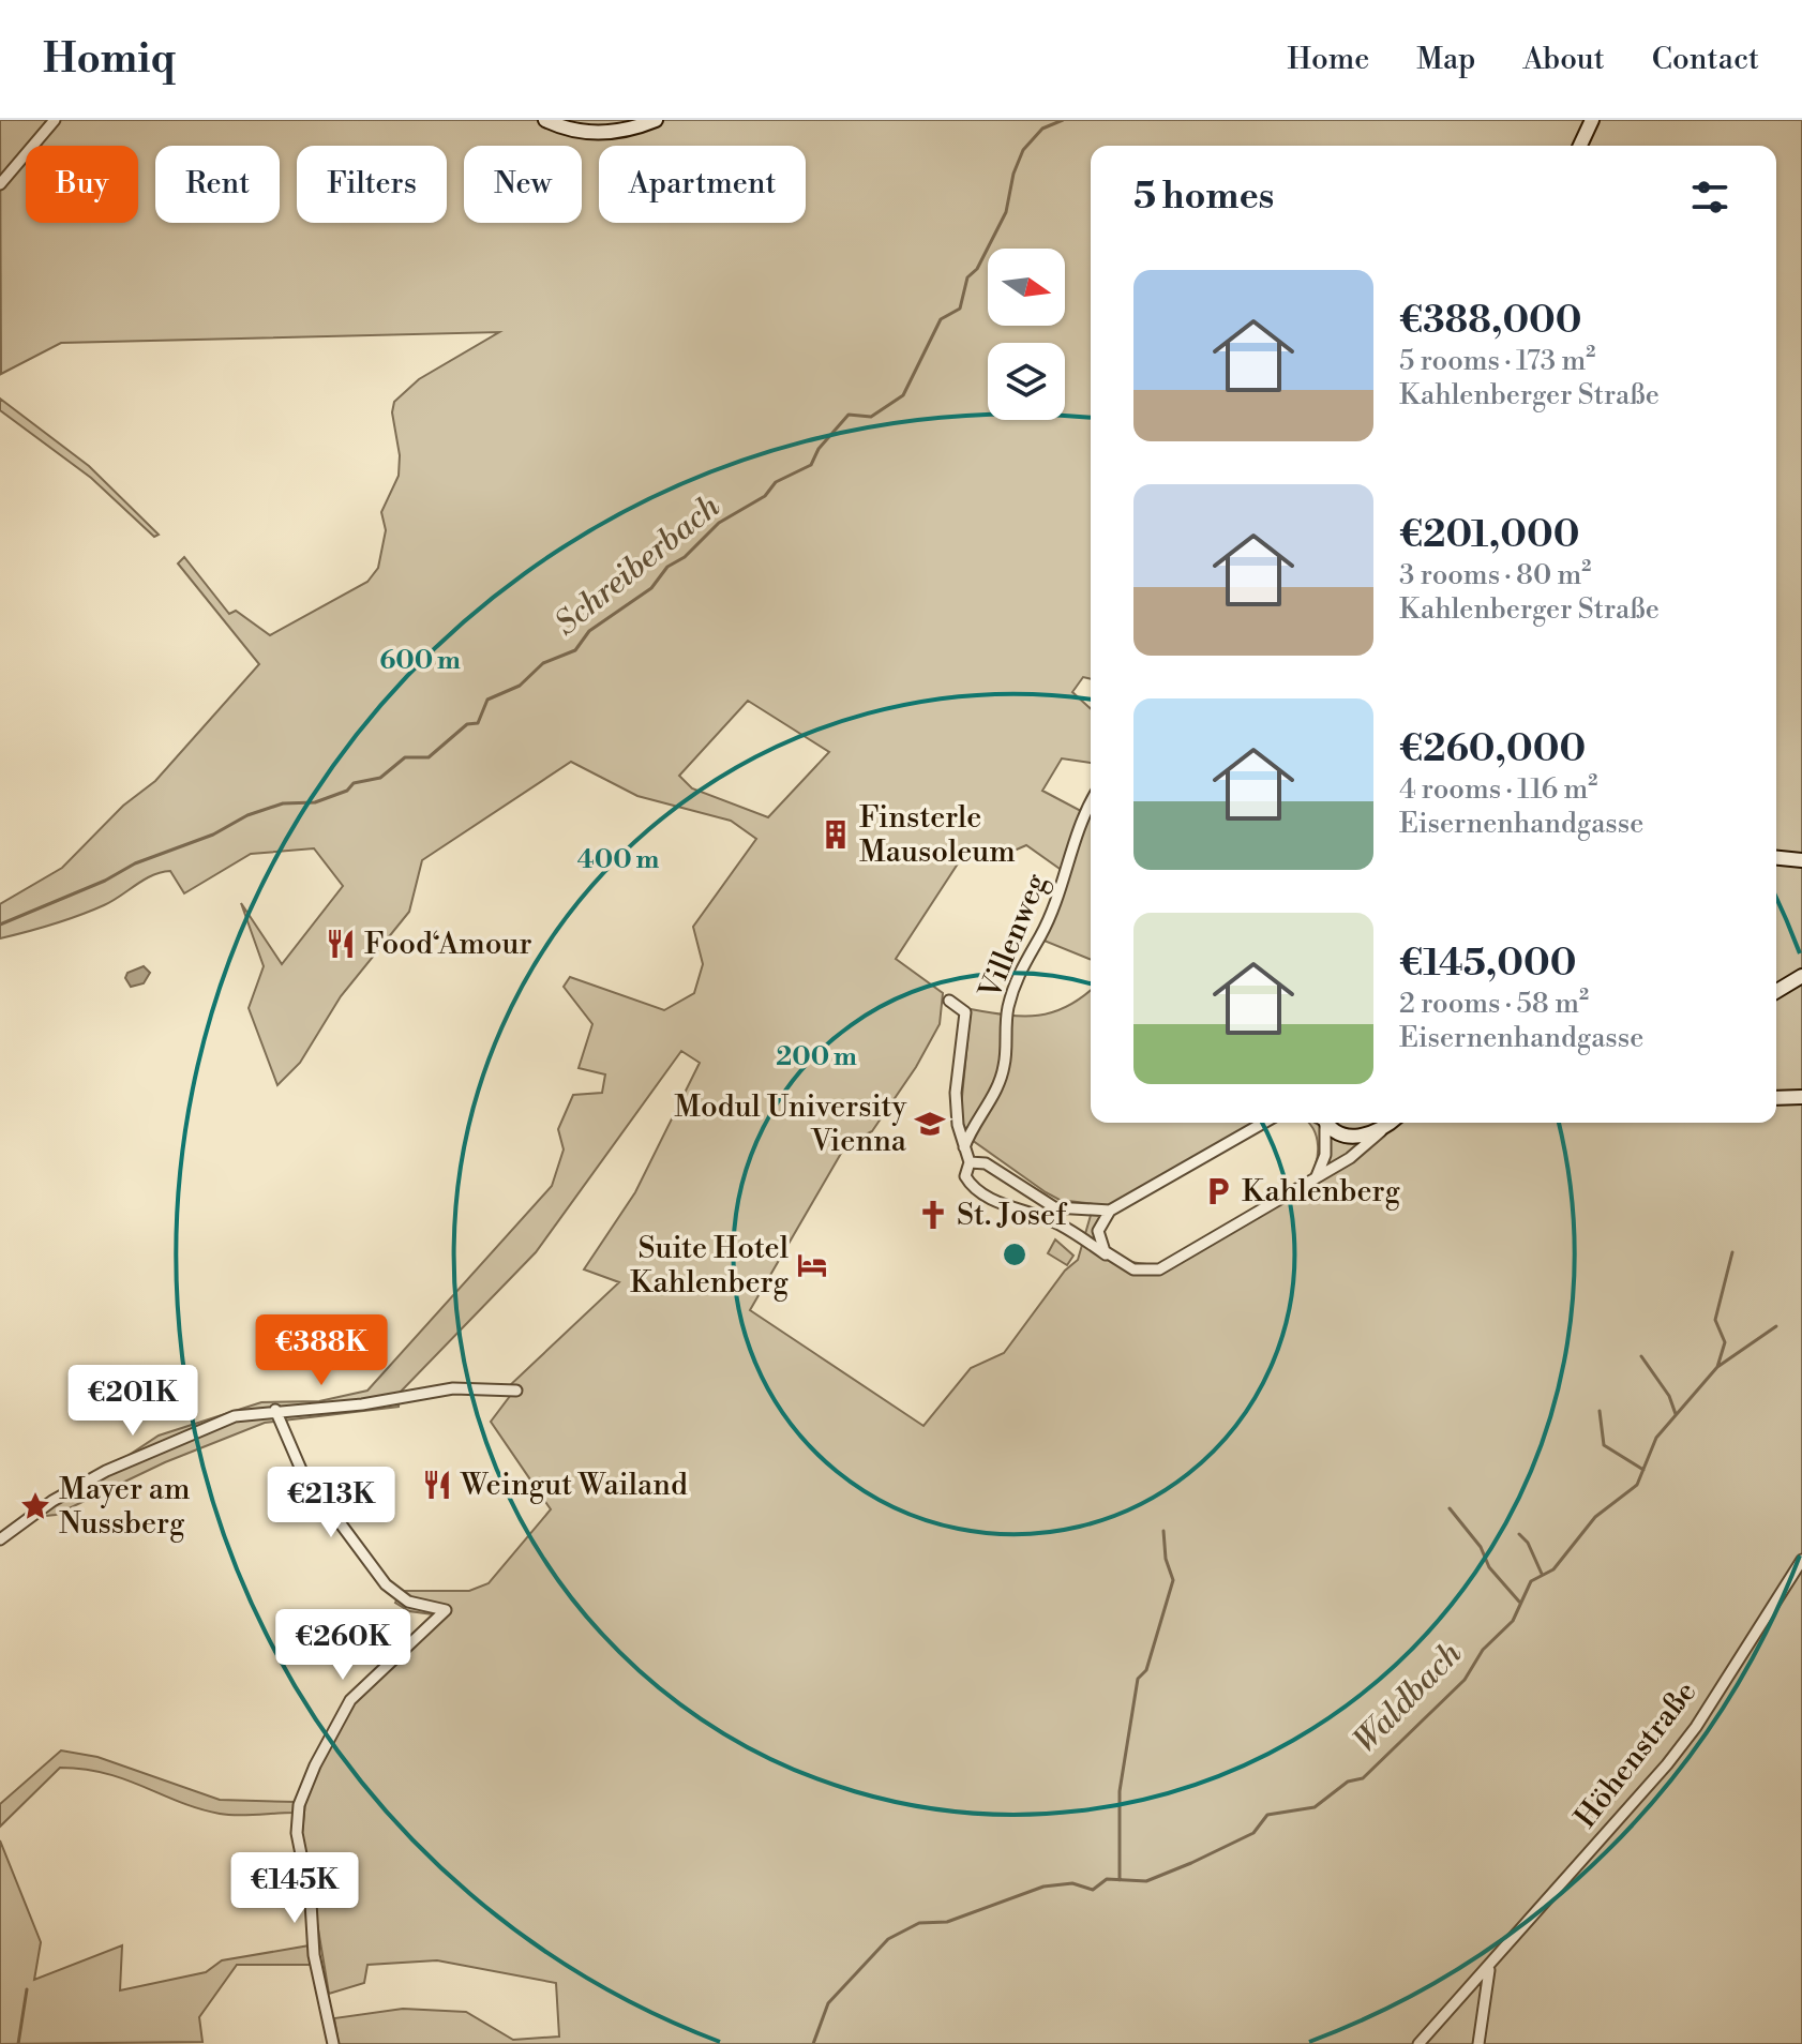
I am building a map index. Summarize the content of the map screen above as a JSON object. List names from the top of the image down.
{
  "streets": {
    "street": ["Villenweg", "Höhenstraße"]
  },
  "water": ["Schreiberbach", "Waldbach"],
  "places": {
    "building": ["Finsterle Mausoleum"],
    "restaurant": ["Food‘Amour", "Weingut Wailand"],
    "school or university": ["Modul University Vienna"],
    "parking": ["Kahlenberg"],
    "church": ["St. Josef"],
    "hotel": ["Suite Hotel Kahlenberg"],
    "place": ["Mayer am Nussberg"]
  },
  "north": "right",
  "page": {
    "header": "Homiq",
    "nav": [
      "Home",
      "Map",
      "About",
      "Contact"
    ],
    "chip": [
      "Buy",
      "Rent",
      "Filters",
      "New",
      "Apartment"
    ],
    "heading": "5 homes",
    "list": [
      {
        "name": "€388,000",
        "note": "5 rooms · 173 m² · Kahlenberger Straße"
      },
      {
        "name": "€201,000",
        "note": "3 rooms · 80 m² · Kahlenberger Straße"
      },
      {
        "name": "€260,000",
        "note": "4 rooms · 116 m² · Eisernenhandgasse"
      },
      {
        "name": "€145,000",
        "note": "2 rooms · 58 m² · Eisernenhandgasse"
      }
    ],
    "price": [
      "€388K",
      "€201K",
      "€213K",
      "€260K",
      "€145K"
    ]
  },
  "rings": ["600 m", "400 m", "200 m"]
}
